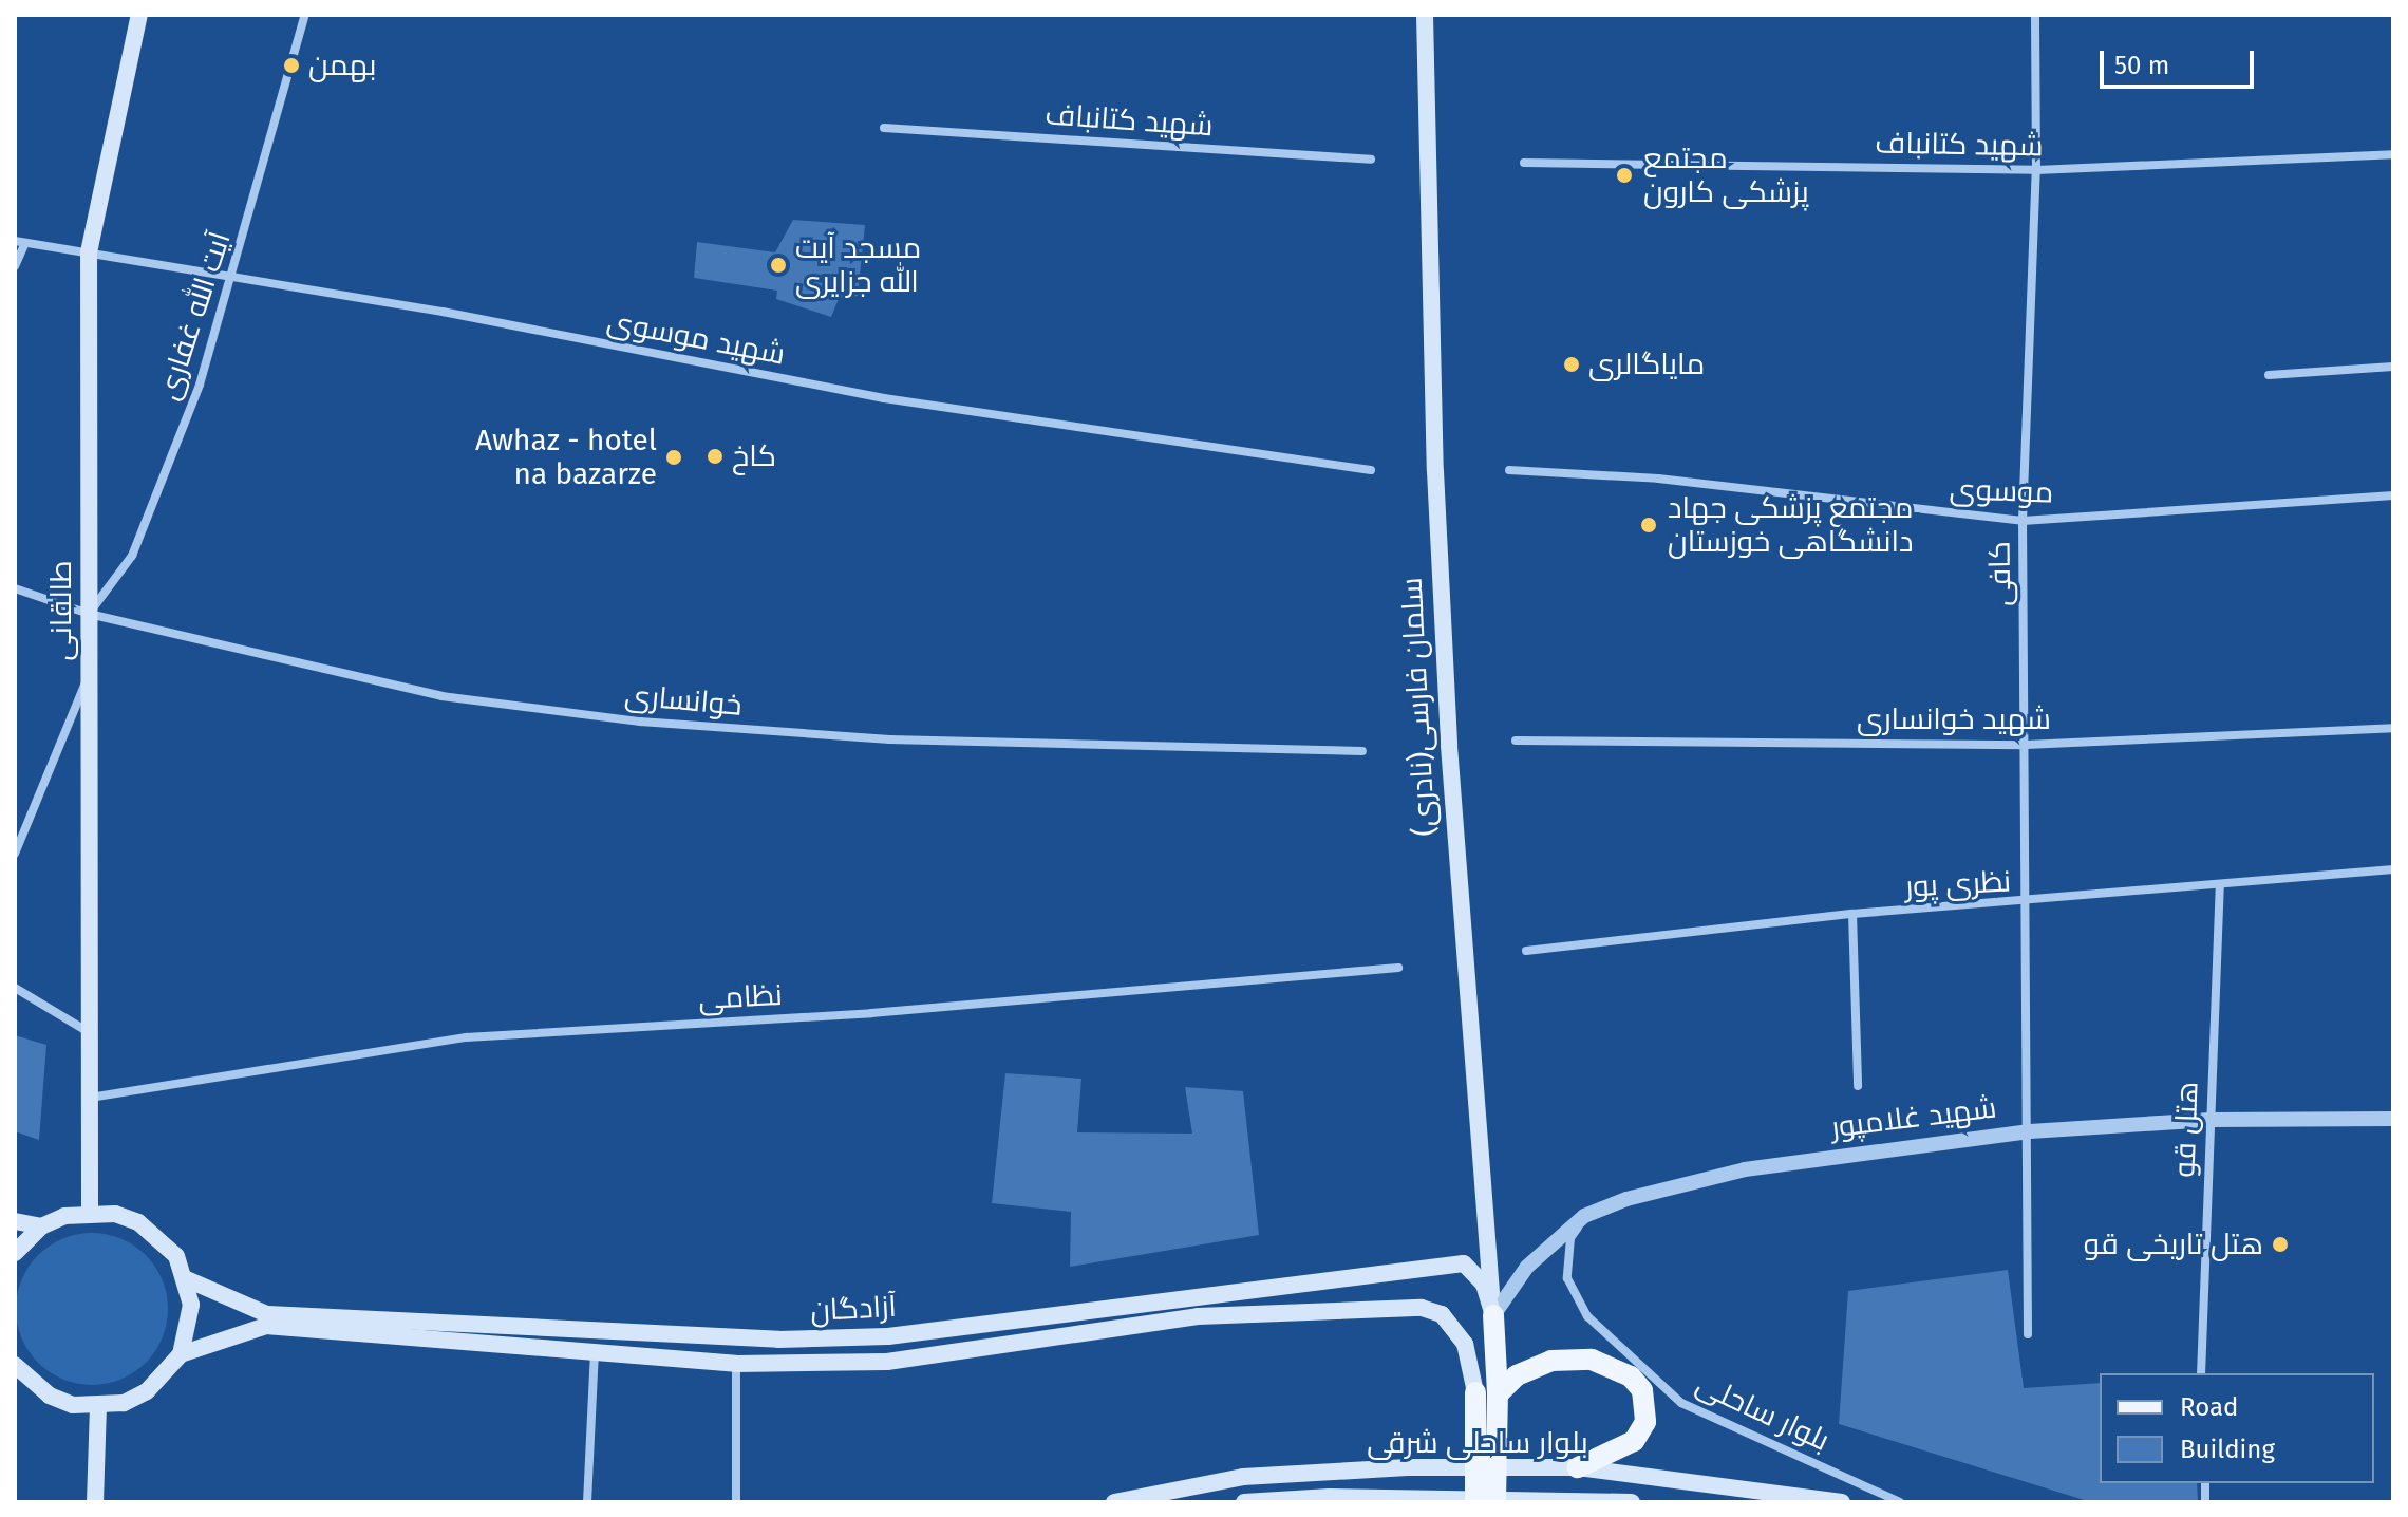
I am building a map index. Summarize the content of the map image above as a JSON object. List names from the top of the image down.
{
  "streets": {
    "main road": [
      "طالقانی",
      "سلمان فارسی(نادری)",
      "آزادگان",
      "بلوار ساحلی شرقی"
    ],
    "street": [
      "شهید کتانباف",
      "آیت الله غفاری",
      "شهید موسوی",
      "موسوی",
      "کافی",
      "خوانساری",
      "شهید خوانساری",
      "نظری پور",
      "نظامی",
      "شهید غلامپور",
      "هتل قو",
      "بلوار ساحلی"
    ]
  },
  "crossings": [
    ["شهید کتانباف", "کافی"],
    ["آیت الله غفاری", "شهید موسوی"],
    ["آیت الله غفاری", "طالقانی"],
    ["آیت الله غفاری", "خوانساری"],
    ["شهید موسوی", "طالقانی"],
    ["موسوی", "کافی"],
    ["کافی", "شهید خوانساری"],
    ["کافی", "نظری پور"],
    ["کافی", "شهید غلامپور"],
    ["طالقانی", "خوانساری"],
    ["طالقانی", "نظامی"],
    ["سلمان فارسی(نادری)", "شهید غلامپور"],
    ["سلمان فارسی(نادری)", "آزادگان"],
    ["نظری پور", "هتل قو"],
    ["شهید غلامپور", "هتل قو"],
    ["شهید غلامپور", "آزادگان"],
    ["شهید غلامپور", "بلوار ساحلی"]
  ],
  "places": [
    "بهمن",
    "مجتمع پزشکی کارون",
    "مسجد آیت الله جزایری",
    "مایاگالری",
    "کاخ",
    "Awhaz - hotel na bazarze",
    "مجتمع پزشکی جهاد دانشگاهی خوزستان",
    "هتل تاریخی قو"
  ],
  "legend": ["Road", "Building"],
  "scale_bar": "50 m"
}
